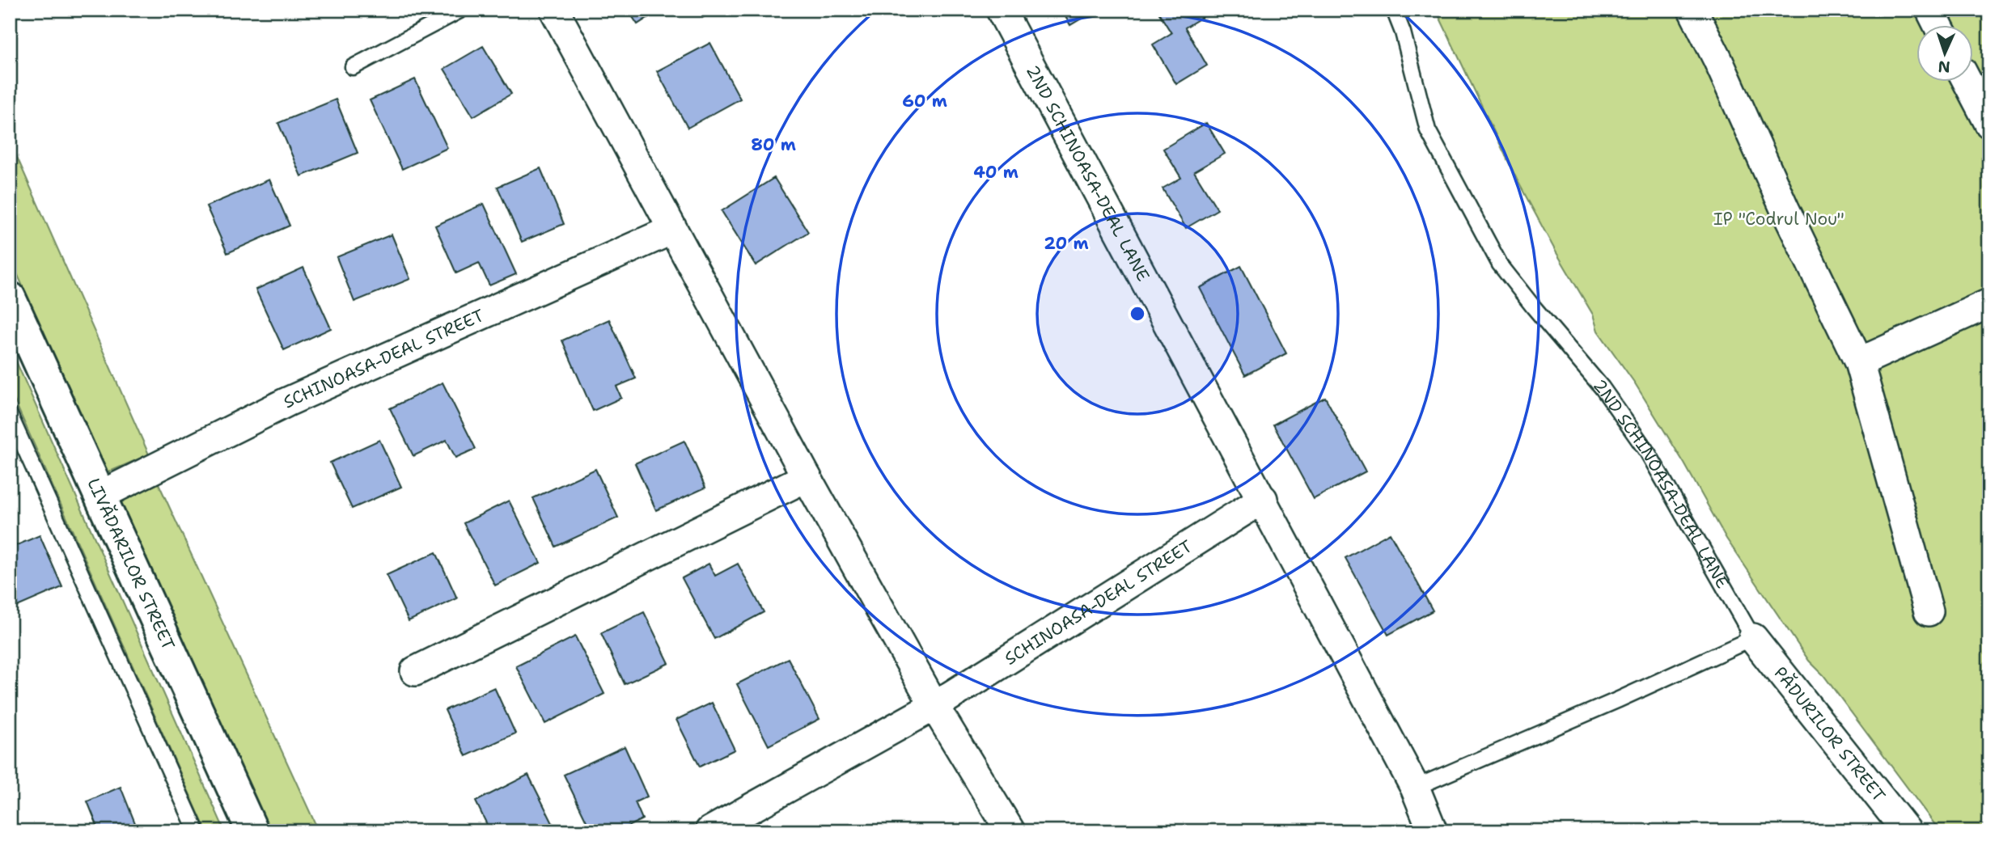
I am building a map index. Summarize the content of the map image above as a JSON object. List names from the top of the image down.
{
  "streets": {
    "street": [
      "2ND SCHINOASA-DEAL LANE",
      "SCHINOASA-DEAL STREET",
      "LIVĂDARILOR STREET",
      "PĂDURILOR STREET"
    ]
  },
  "crossings": [
    ["2ND SCHINOASA-DEAL LANE", "SCHINOASA-DEAL STREET"],
    ["2ND SCHINOASA-DEAL LANE", "PĂDURILOR STREET"],
    ["SCHINOASA-DEAL STREET", "LIVĂDARILOR STREET"]
  ],
  "parks": ["IP \"Codrul Nou\""],
  "north": "bottom",
  "rings": [
    "60 m",
    "80 m",
    "40 m",
    "20 m"
  ]
}
